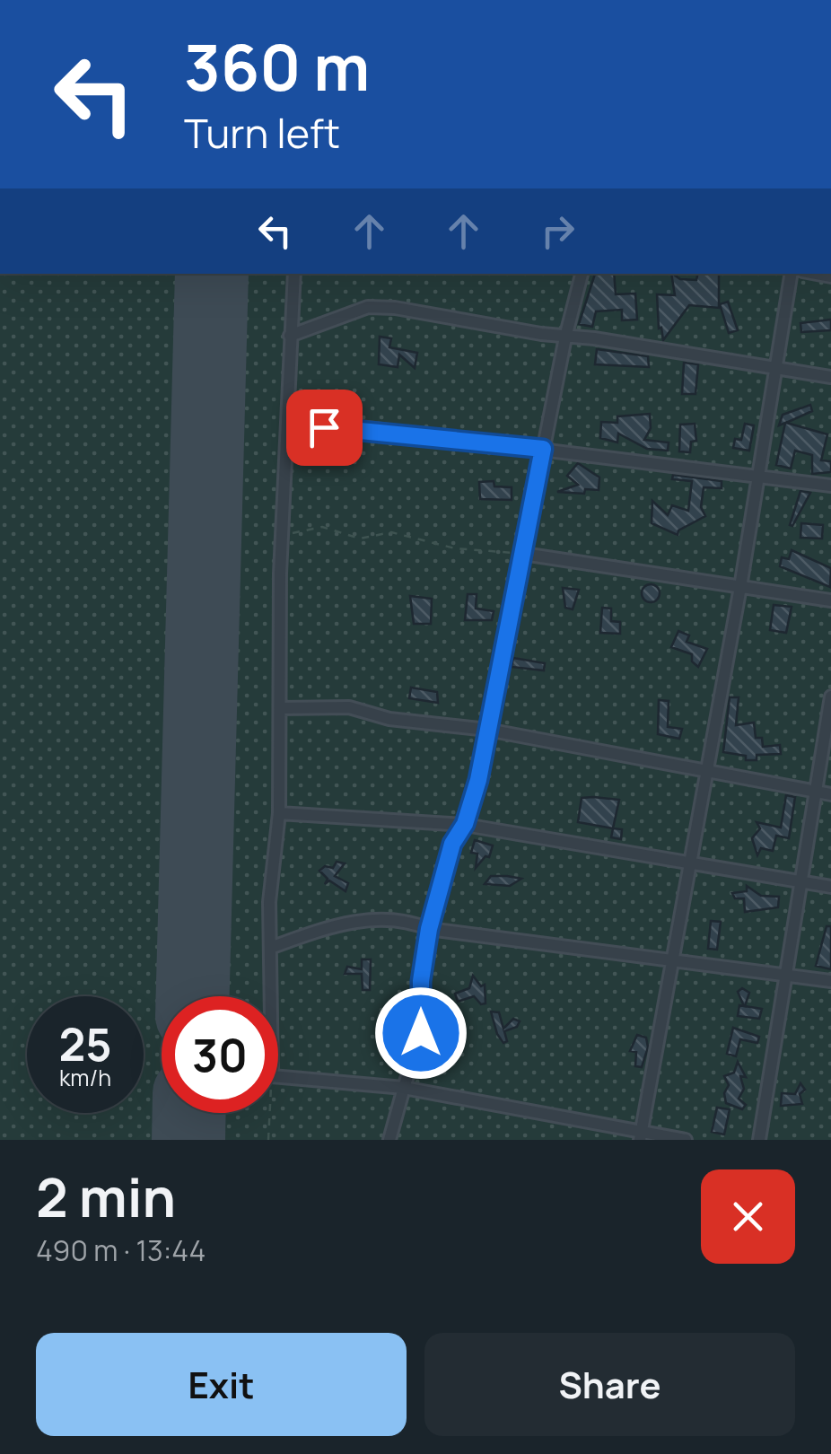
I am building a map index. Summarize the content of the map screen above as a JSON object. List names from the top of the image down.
{
  "page": {
    "turn": ["360 m", "Turn left"],
    "speed": "25 km/h",
    "limit": "30",
    "heading": ["2 min", "490 m · 13:44"],
    "buttons": ["Exit", "Share"]
  }
}
